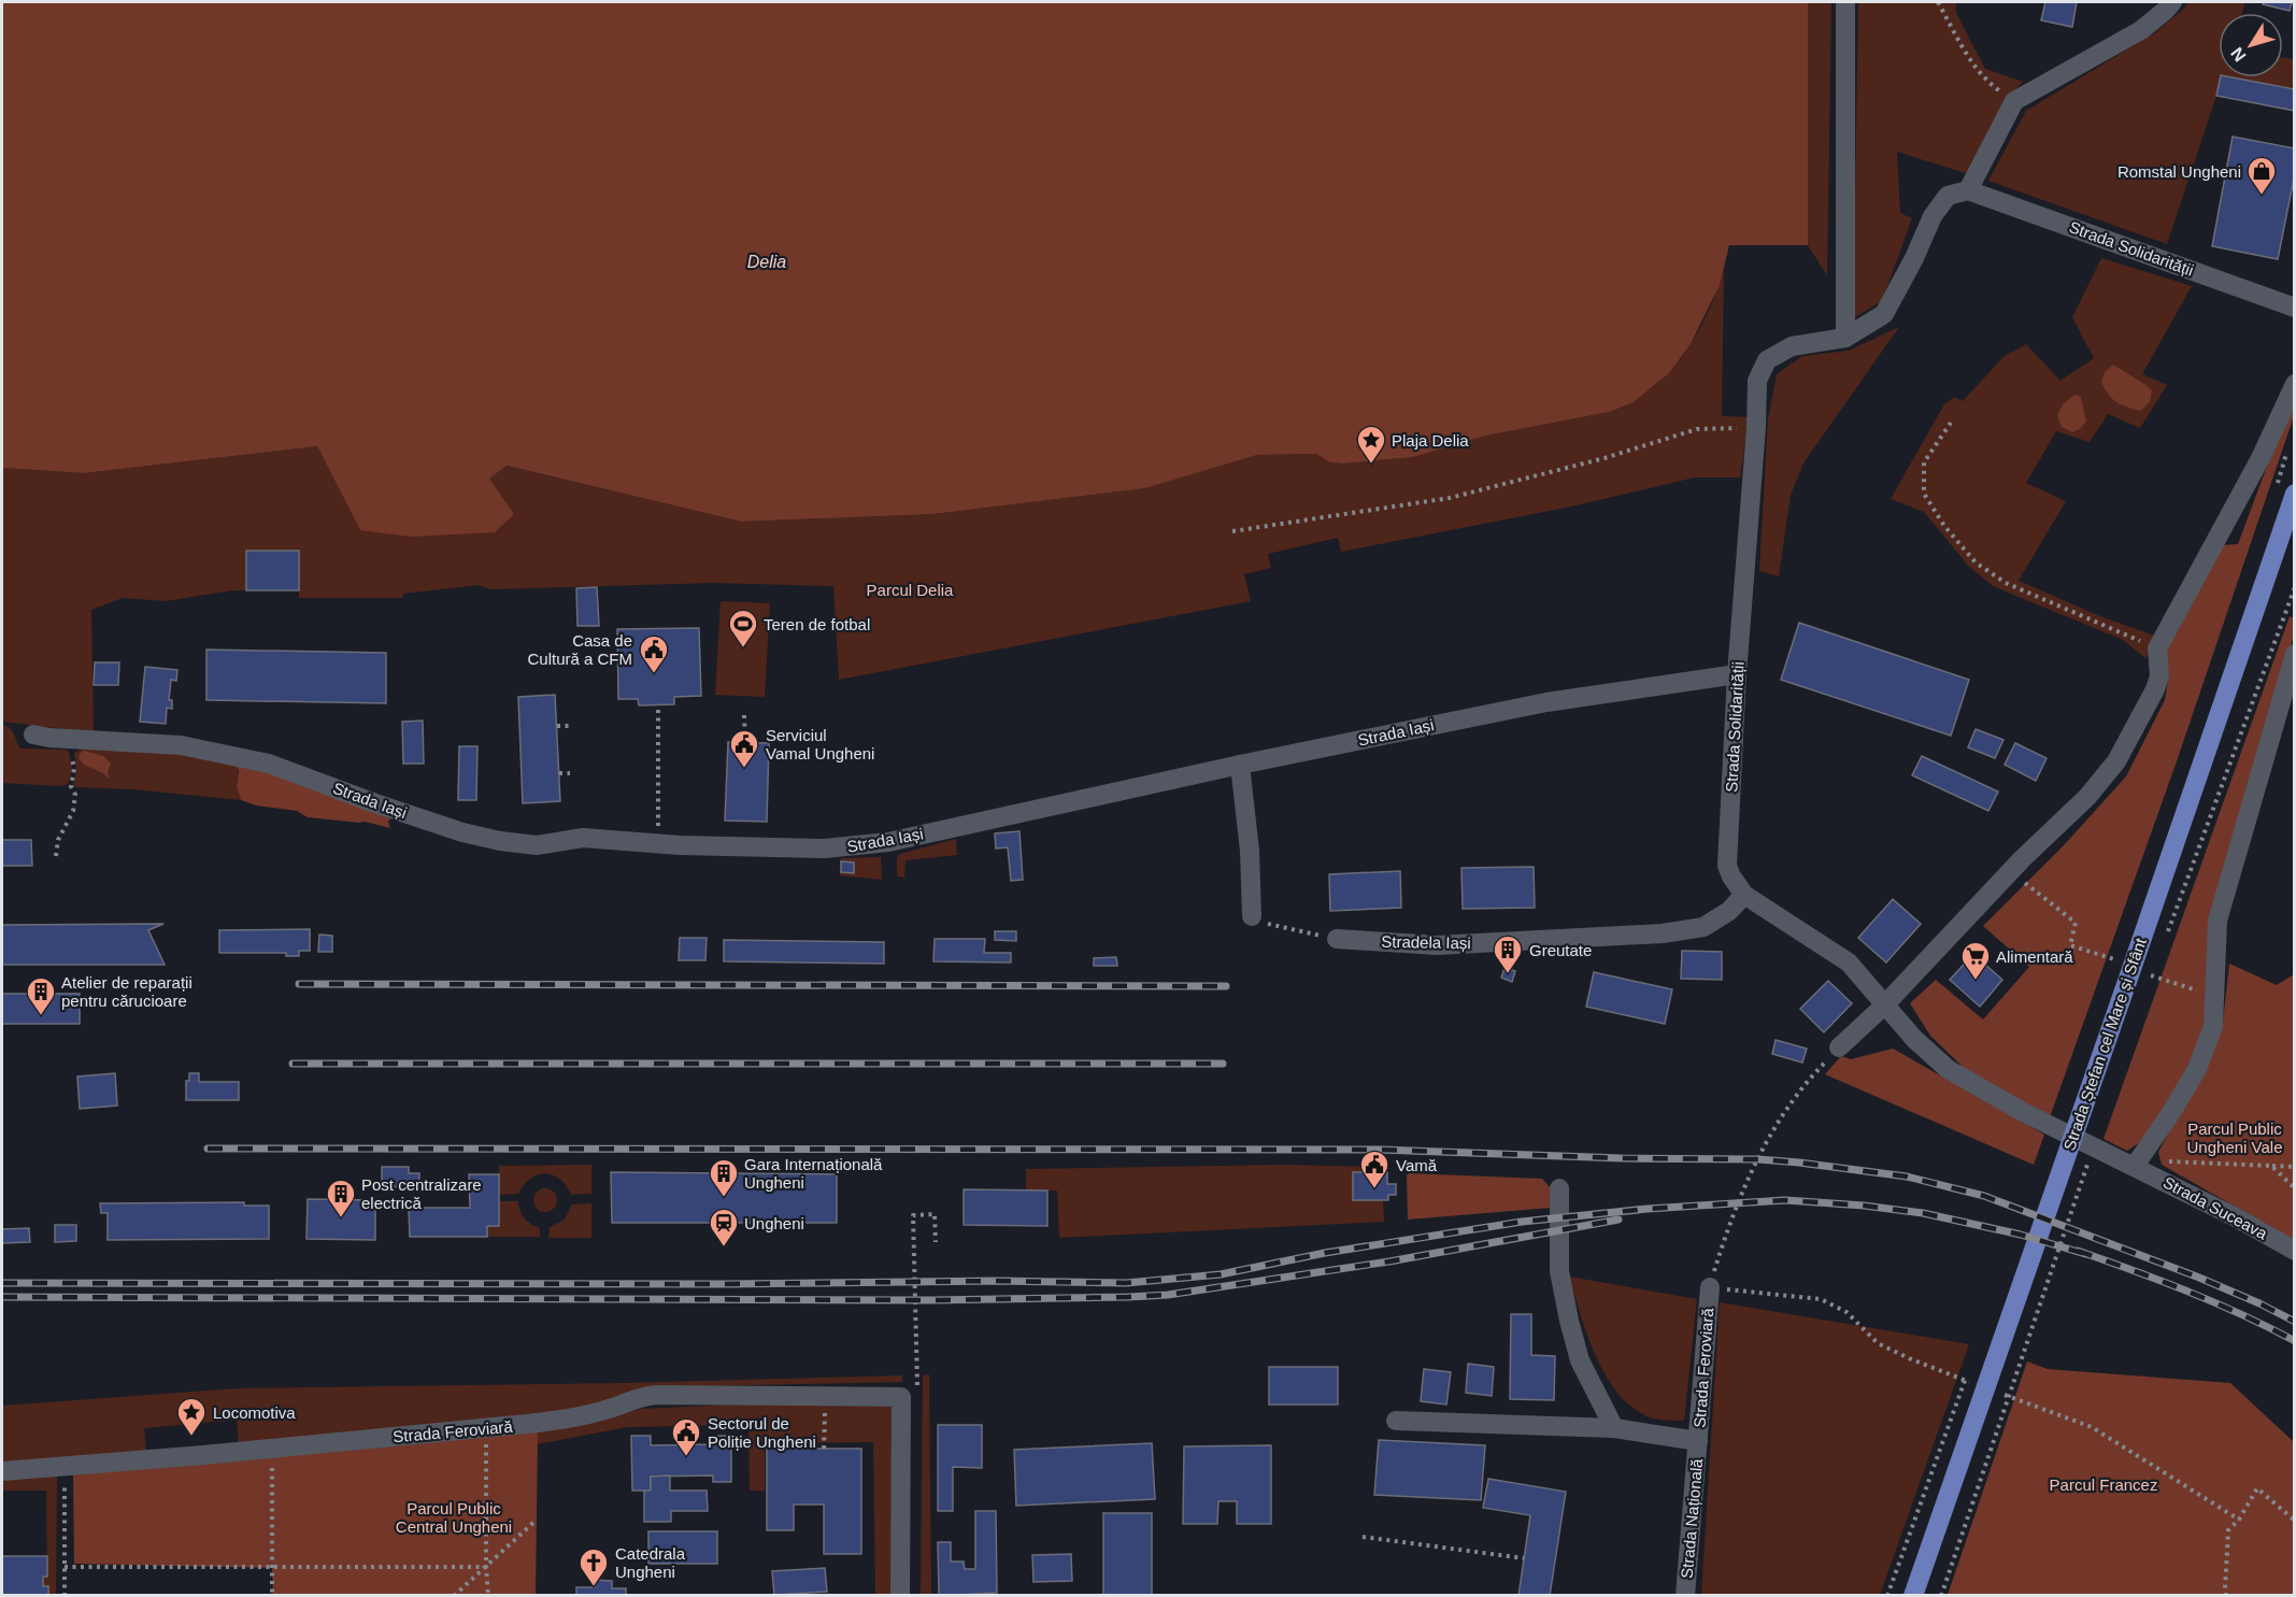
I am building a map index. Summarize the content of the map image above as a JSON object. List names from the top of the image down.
{
  "streets": {
    "main road": ["Strada Ștefan cel Mare și Sfânt"],
    "street": [
      "Strada Solidarității",
      "Strada Iași",
      "Stradela Iași",
      "Strada Suceava",
      "Strada Feroviară",
      "Strada Națională"
    ]
  },
  "crossings": [
    ["Strada Solidarității", "Strada Iași"],
    ["Strada Solidarității", "Stradela Iași"],
    ["Strada Solidarității", "Strada Suceava"],
    ["Strada Feroviară", "Strada Națională"]
  ],
  "water": ["Delia"],
  "parks": [
    "Parcul Delia",
    "Parcul Public Ungheni Vale",
    "Parcul Francez",
    "Parcul Public Central Ungheni"
  ],
  "places": {
    "shop": ["Romstal Ungheni"],
    "place": ["Plaja Delia", "Locomotiva"],
    "sports": ["Teren de fotbal"],
    "public building": [
      "Casa de Cultură a CFM",
      "Serviciul Vamal Ungheni",
      "Vamă",
      "Sectorul de Poliție Ungheni"
    ],
    "building": [
      "Greutate",
      "Atelier de reparații pentru cărucioare",
      "Gara Internațională Ungheni",
      "Post centralizare electrică"
    ],
    "supermarket": ["Alimentară"],
    "station": ["Ungheni"],
    "church": ["Catedrala Ungheni"]
  },
  "north": "bottom left"
}
